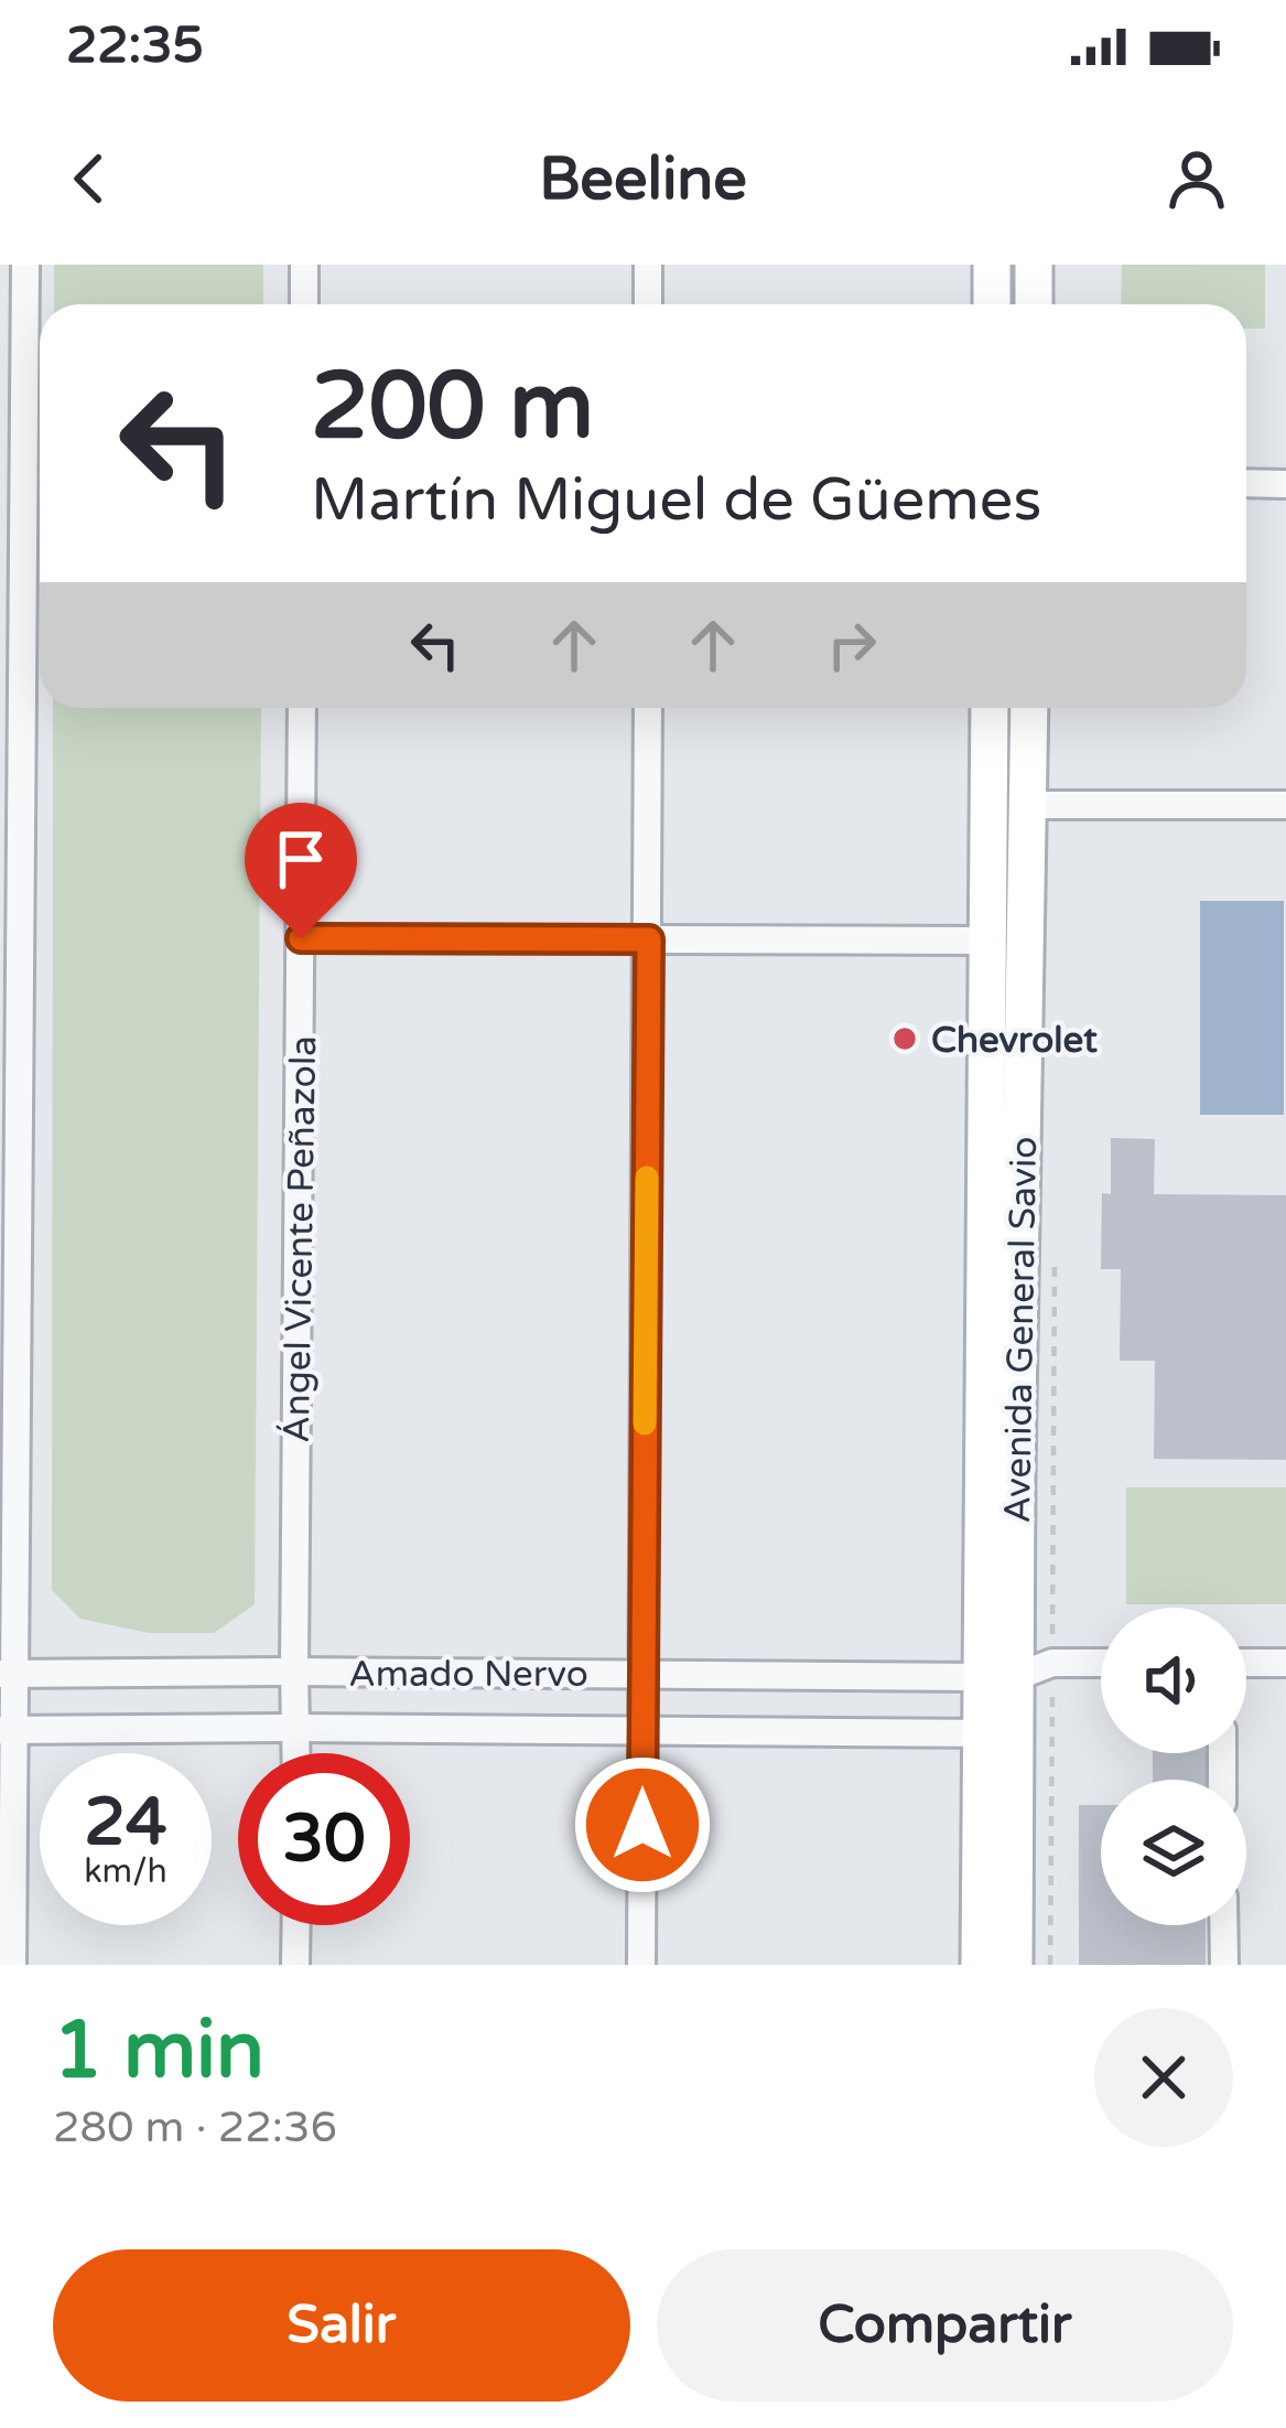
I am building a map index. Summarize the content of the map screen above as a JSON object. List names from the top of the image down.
{
  "streets": {
    "main road": ["Avenida General Savio"],
    "street": ["Ángel Vicente Peñazola", "Amado Nervo"]
  },
  "crossings": [
    ["Ángel Vicente Peñazola", "Amado Nervo"],
    ["Avenida General Savio", "Amado Nervo"]
  ],
  "places": ["Chevrolet"],
  "page": {
    "status": "22:35",
    "header": "Beeline",
    "turn": ["200 m", "Martín Miguel de Güemes"],
    "speed": "24 km/h",
    "limit": "30",
    "heading": ["1 min", "280 m · 22:36"],
    "buttons": ["Salir", "Compartir"]
  }
}
